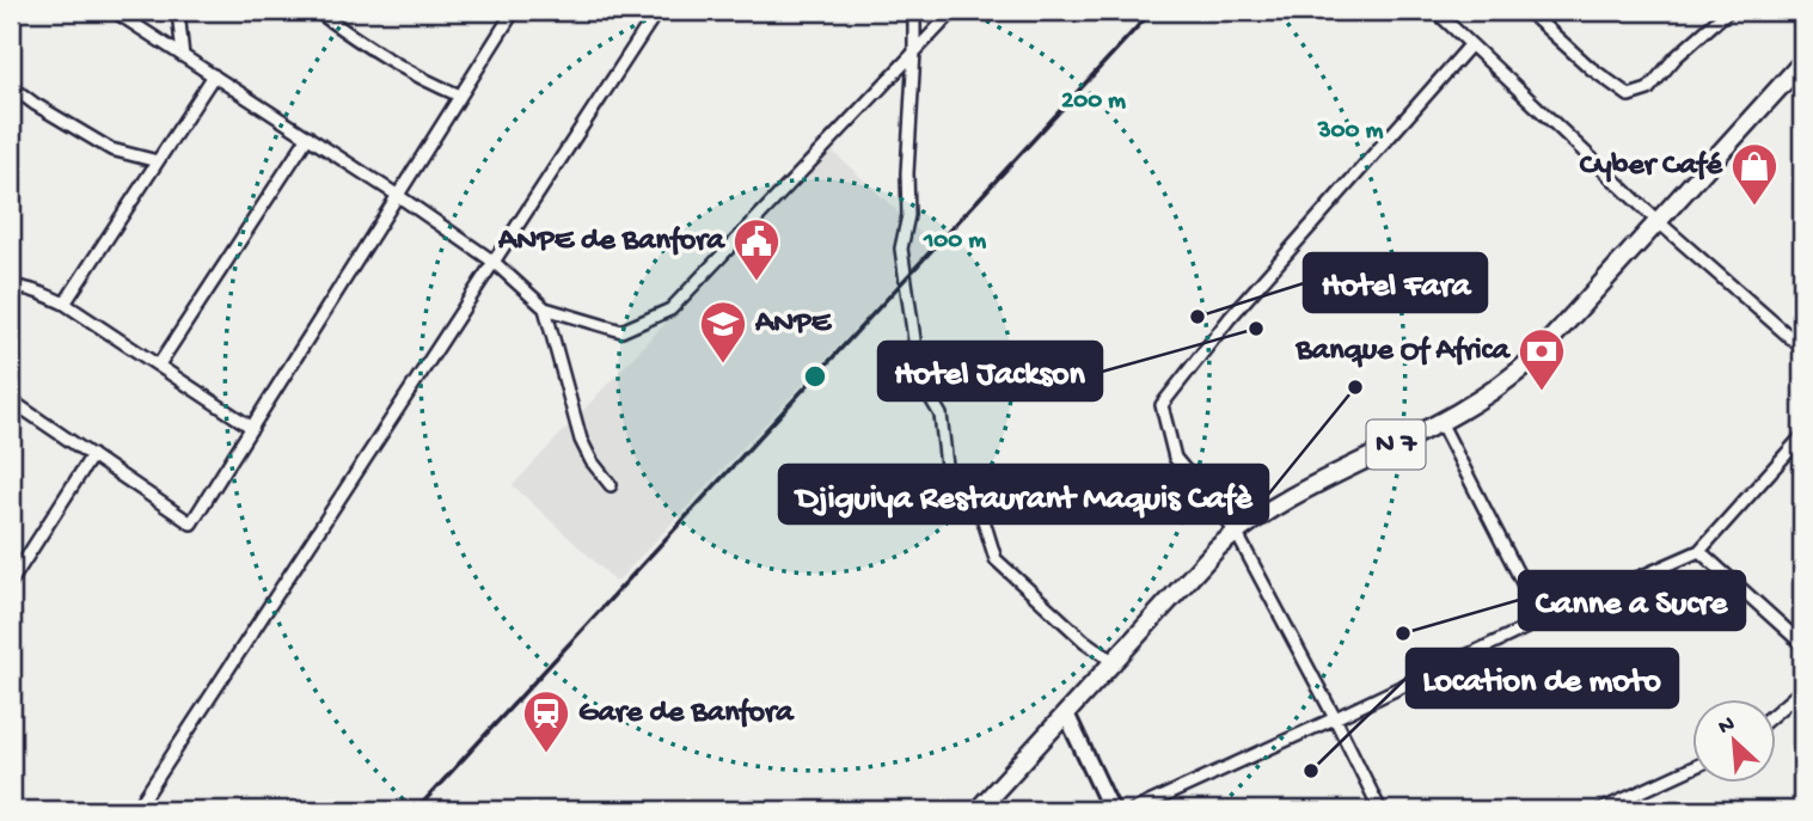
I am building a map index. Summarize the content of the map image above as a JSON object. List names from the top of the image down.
{
  "streets": {
    "highway": ["N 7"]
  },
  "places": {
    "shop": ["Cyber Café"],
    "public building": ["ANPE de Banfora"],
    "other": [
      "Hotel Fara",
      "Hotel Jackson",
      "Djiguiya Restaurant Maquis Cafè",
      "Canne a Sucre",
      "Location de moto"
    ],
    "school or university": ["ANPE"],
    "bank": ["Banque Of Africa"],
    "station": ["Gare de Banfora"]
  },
  "north": "top left",
  "rings": ["200 m", "300 m", "100 m"]
}
